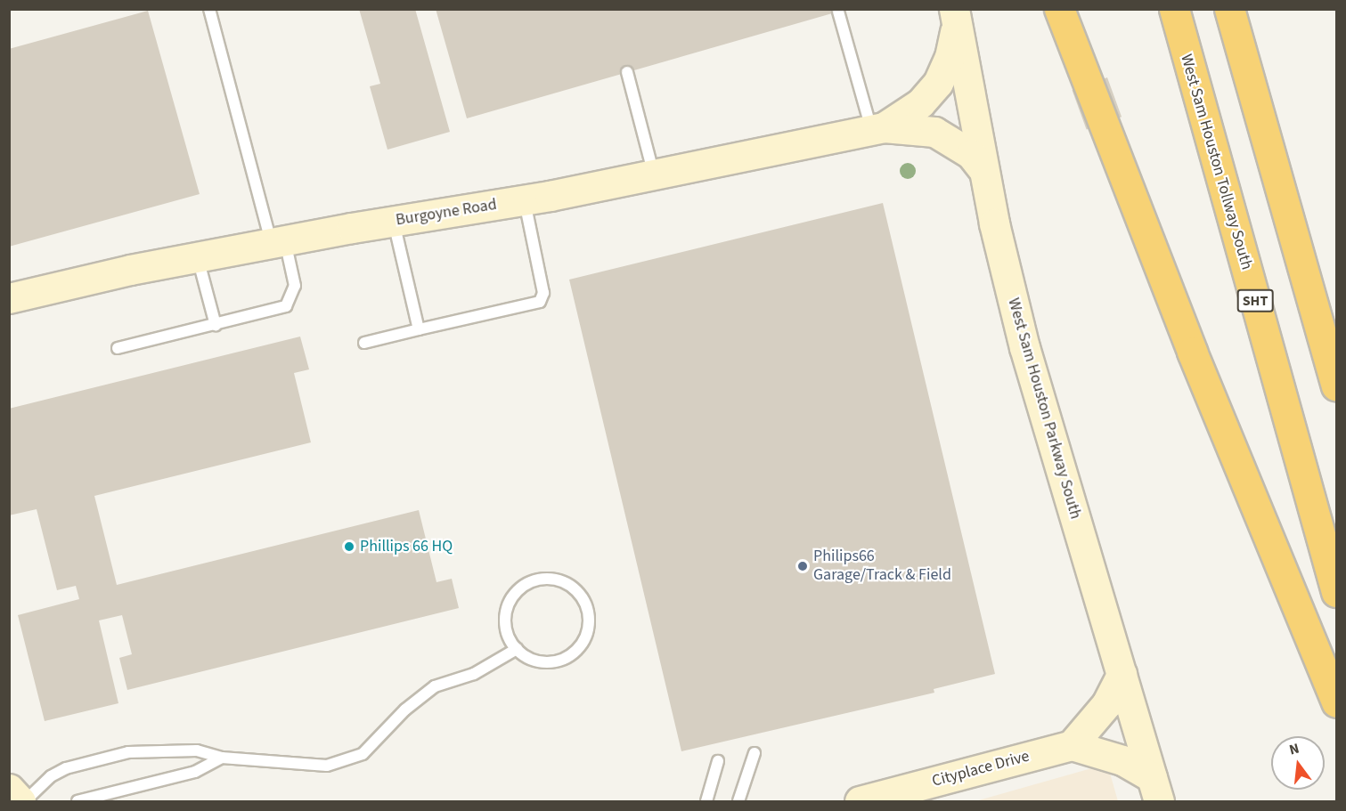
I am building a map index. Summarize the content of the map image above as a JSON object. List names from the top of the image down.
{
  "streets": {
    "highway": ["West Sam Houston Tollway South", "SHT"],
    "street": ["Burgoyne Road", "West Sam Houston Parkway South", "Cityplace Drive"]
  },
  "crossings": [
    ["Burgoyne Road", "West Sam Houston Parkway South"]
  ],
  "places": ["Phillips 66 HQ", "Philips66 Garage/Track & Field"],
  "north": "top"
}
